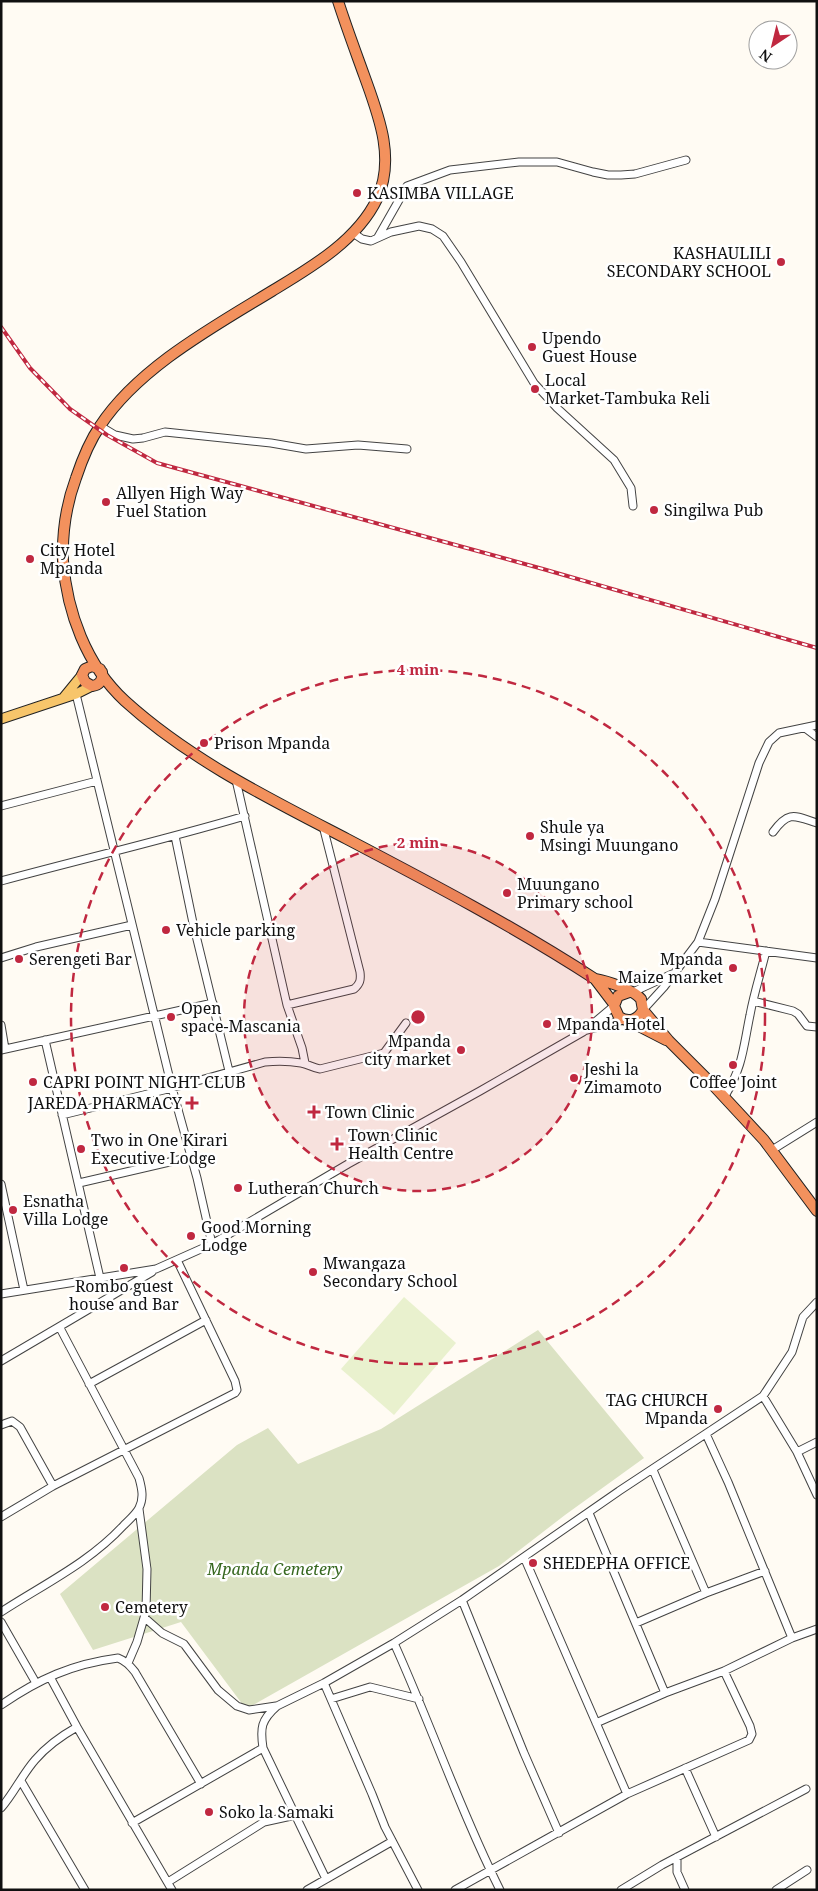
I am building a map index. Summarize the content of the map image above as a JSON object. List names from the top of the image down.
{
  "parks": ["Mpanda Cemetery"],
  "places": {
    "other": [
      "KASIMBA VILLAGE",
      "KASHAULILI SECONDARY SCHOOL",
      "Upendo Guest House",
      "Local Market-Tambuka Reli",
      "Allyen High Way Fuel Station",
      "Singilwa Pub",
      "City Hotel Mpanda",
      "Prison Mpanda",
      "Shule ya Msingi Muungano",
      "Muungano Primary school",
      "Vehicle parking",
      "Serengeti Bar",
      "Mpanda Maize market",
      "Open space-Mascania",
      "Mpanda Hotel",
      "Mpanda city market",
      "Coffee Joint",
      "Jeshi la Zimamoto",
      "CAPRI POINT NIGHT CLUB",
      "Two in One Kirari Executive Lodge",
      "Lutheran Church",
      "Esnatha Villa Lodge",
      "Good Morning Lodge",
      "Rombo guest house and Bar",
      "Mwangaza Secondary School",
      "TAG CHURCH Mpanda",
      "SHEDEPHA OFFICE",
      "Cemetery",
      "Soko la Samaki"
    ],
    "health": ["JAREDA PHARMACY", "Town Clinic", "Town Clinic Health Centre"]
  },
  "north": "bottom left",
  "rings": ["4 min", "2 min"]
}
